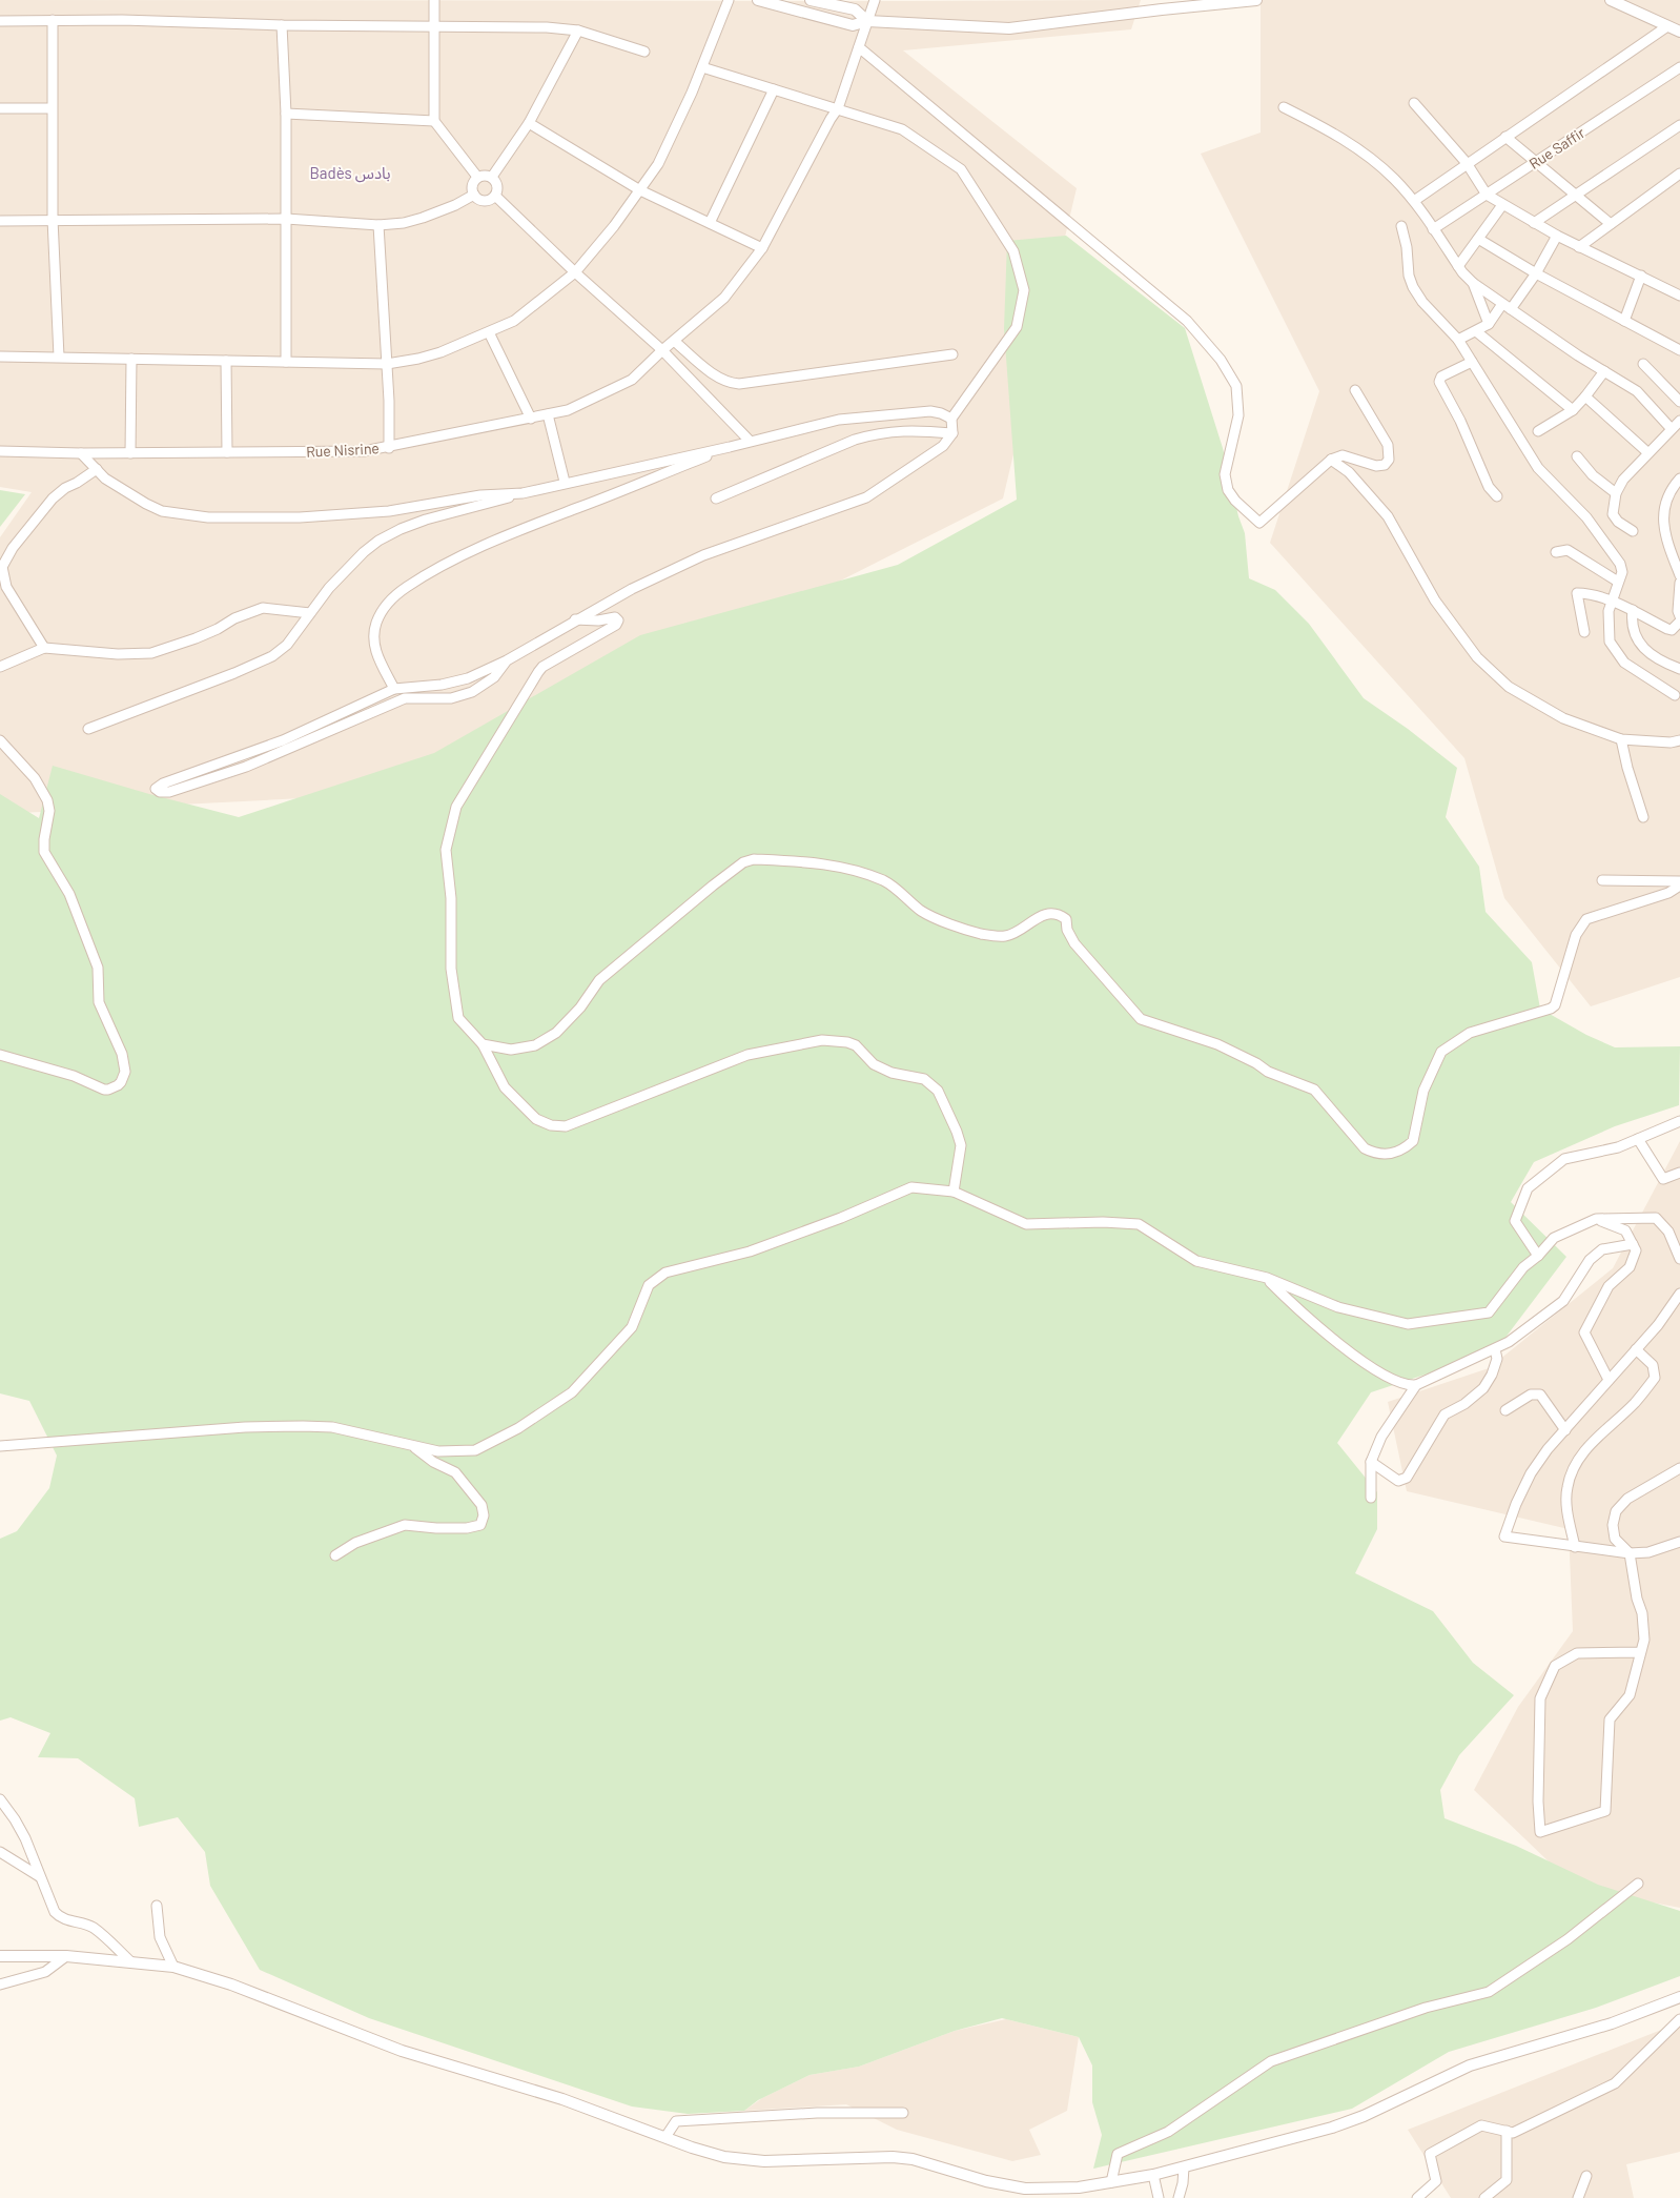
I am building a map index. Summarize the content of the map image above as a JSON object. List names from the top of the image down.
{
  "streets": {
    "street": ["Rue Saffir", "Rue Nisrine"]
  },
  "districts": ["Badès بادس"]
}
